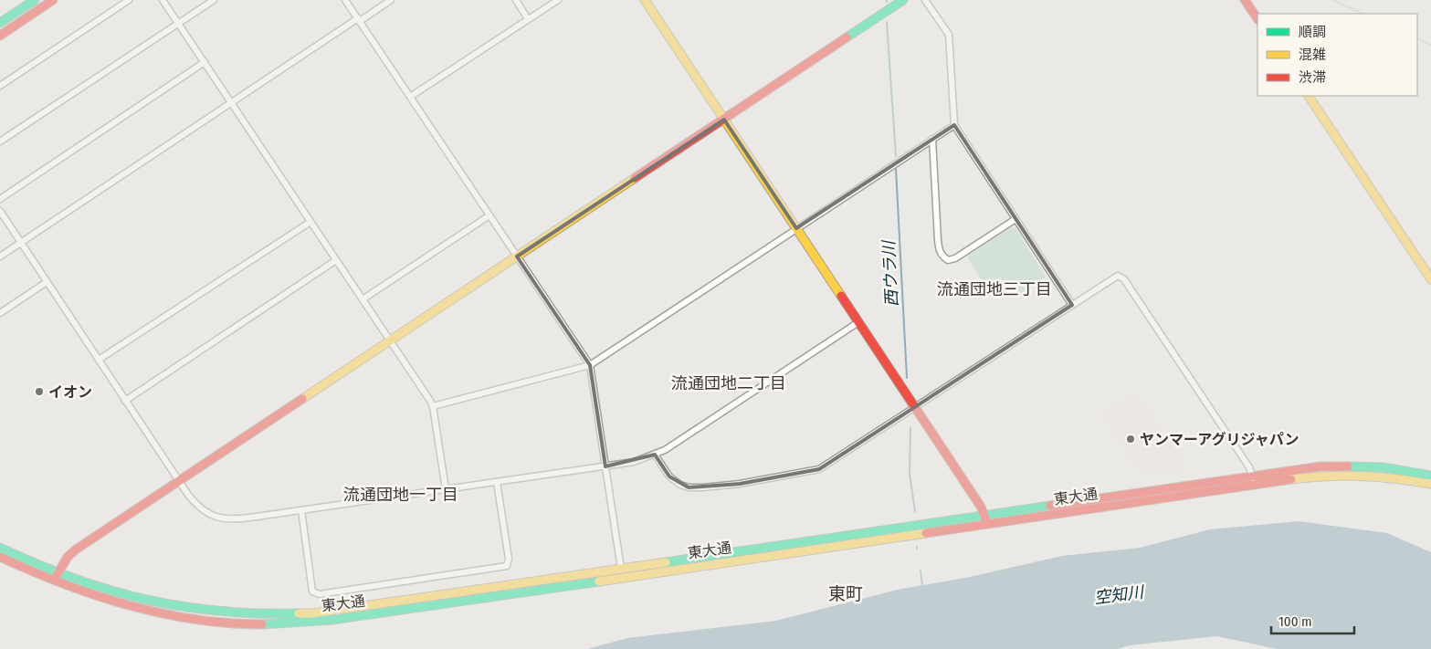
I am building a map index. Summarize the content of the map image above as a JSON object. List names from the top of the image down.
{
  "streets": {
    "main road": ["東大通"]
  },
  "districts": [
    "流通団地三丁目",
    "流通団地二丁目",
    "流通団地一丁目",
    "東町"
  ],
  "water": ["西ウラ川", "空知川"],
  "places": ["イオン", "ヤンマーアグリジャパン"],
  "legend": ["順調", "混雑", "渋滞"],
  "scale_bar": "100 m"
}
